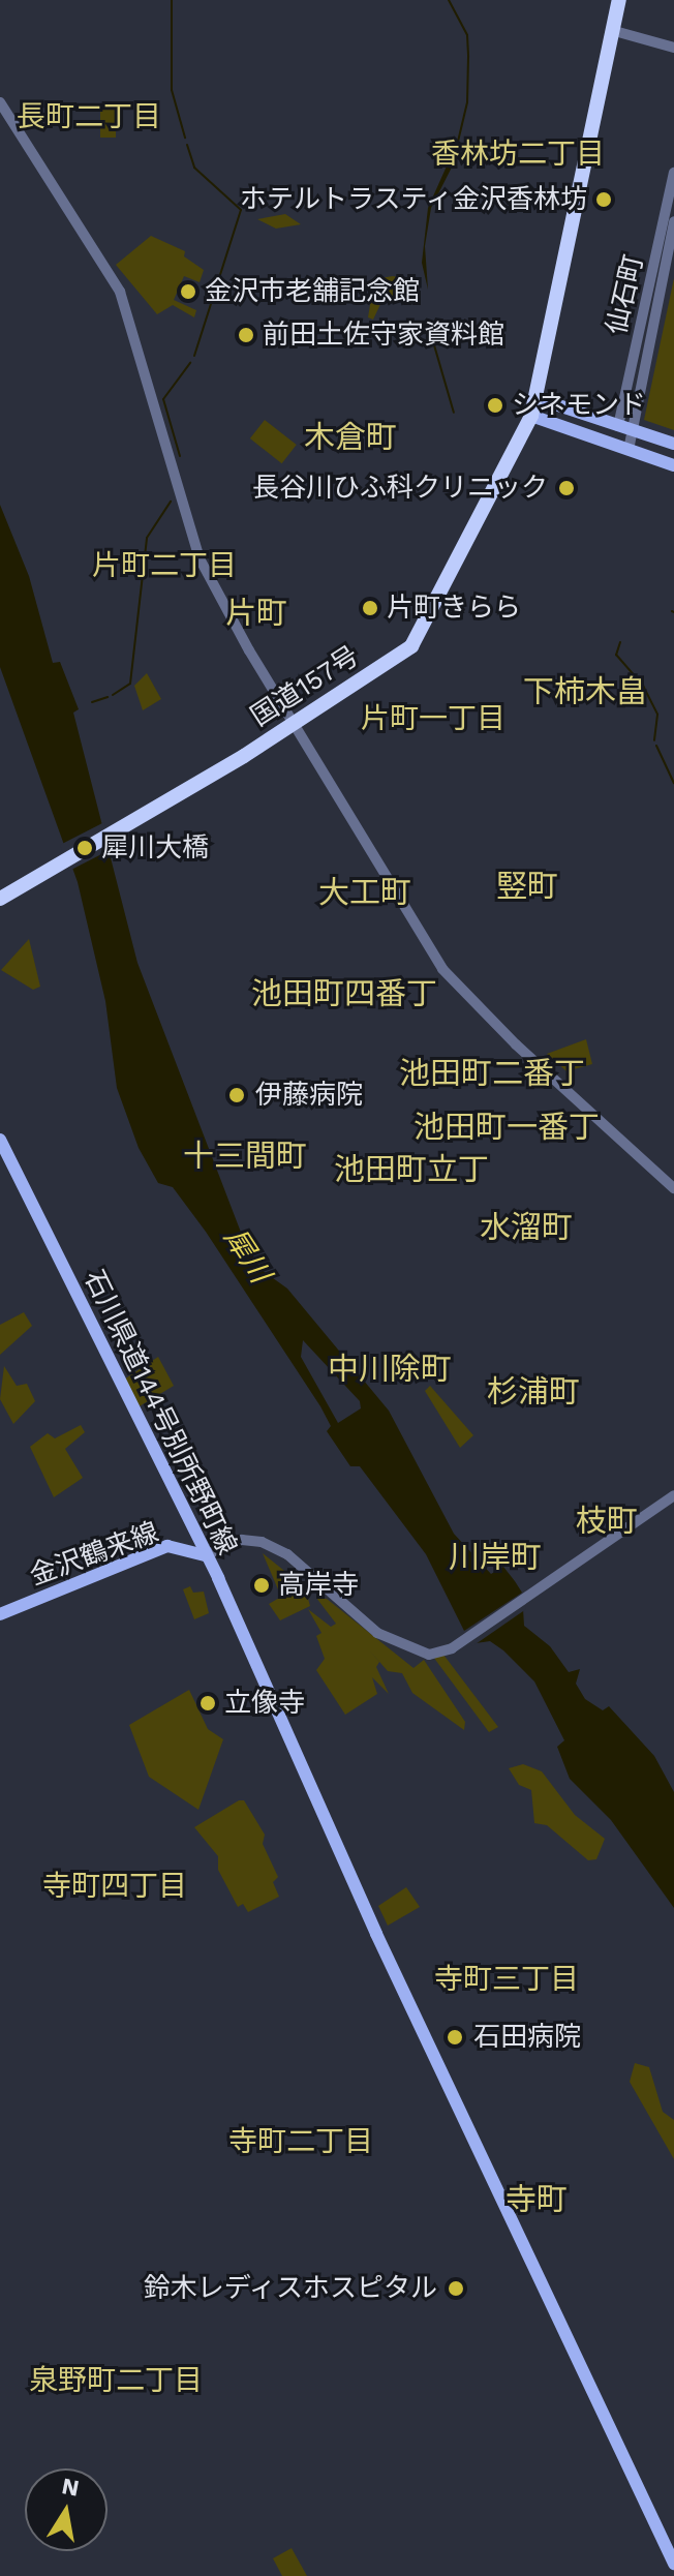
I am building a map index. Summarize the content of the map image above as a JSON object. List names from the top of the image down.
{
  "streets": {
    "highway": ["国道157号"],
    "main road": ["石川県道144号別所野町線", "金沢鶴来線"],
    "street": ["仙石町"]
  },
  "crossings": [
    ["石川県道144号別所野町線", "金沢鶴来線"]
  ],
  "districts": [
    "長町二丁目",
    "香林坊二丁目",
    "木倉町",
    "片町二丁目",
    "片町",
    "下柿木畠",
    "片町一丁目",
    "竪町",
    "大工町",
    "池田町四番丁",
    "池田町二番丁",
    "池田町一番丁",
    "十三間町",
    "池田町立丁",
    "水溜町",
    "中川除町",
    "杉浦町",
    "枝町",
    "川岸町",
    "寺町四丁目",
    "寺町三丁目",
    "寺町二丁目",
    "寺町",
    "泉野町二丁目"
  ],
  "water": ["犀川"],
  "places": [
    "ホテルトラスティ金沢香林坊",
    "金沢市老舗記念館",
    "前田土佐守家資料館",
    "シネモンド",
    "長谷川ひふ科クリニック",
    "片町きらら",
    "犀川大橋",
    "伊藤病院",
    "高岸寺",
    "立像寺",
    "石田病院",
    "鈴木レディスホスピタル"
  ],
  "north": "top"
}
